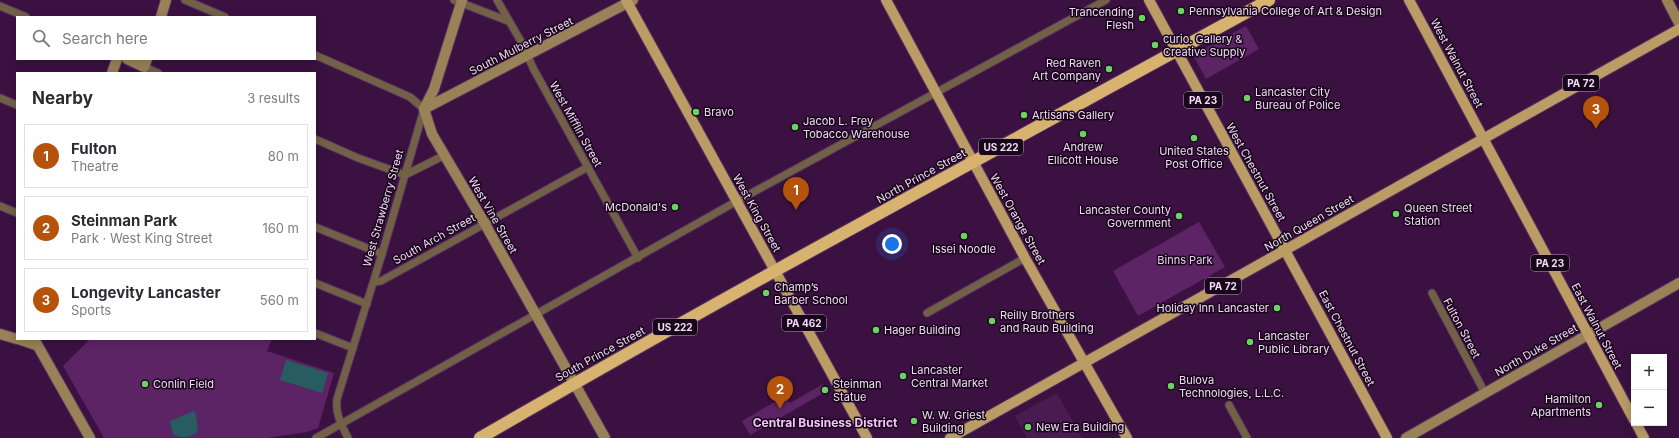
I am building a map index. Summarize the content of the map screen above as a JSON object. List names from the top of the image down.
{
  "streets": {
    "highway": ["US 222", "North Prince Street", "South Prince Street"],
    "main road": [
      "West Walnut Street",
      "PA 72",
      "PA 23",
      "West Chestnut Street",
      "West King Street",
      "West Orange Street",
      "North Queen Street",
      "PA 462",
      "East Walnut Street",
      "East Chestnut Street"
    ],
    "street": [
      "South Mulberry Street",
      "West Mifflin Street",
      "West Strawberry Street",
      "West Vine Street",
      "South Arch Street",
      "Fulton Street",
      "North Duke Street"
    ]
  },
  "crossings": [
    ["South Mulberry Street", "West Mifflin Street"],
    ["South Mulberry Street", "West Strawberry Street"],
    ["South Mulberry Street", "West King Street"],
    ["South Mulberry Street", "West Vine Street"],
    ["West Walnut Street", "North Queen Street"],
    ["West Walnut Street", "East Walnut Street"],
    ["West Mifflin Street", "South Arch Street"],
    ["West Chestnut Street", "North Prince Street"],
    ["West Chestnut Street", "North Queen Street"],
    ["West Chestnut Street", "East Chestnut Street"],
    ["North Prince Street", "West King Street"],
    ["North Prince Street", "West Orange Street"],
    ["North Prince Street", "South Prince Street"],
    ["West Strawberry Street", "West Vine Street"],
    ["West Strawberry Street", "South Arch Street"],
    ["West King Street", "South Prince Street"],
    ["West Vine Street", "South Arch Street"],
    ["West Vine Street", "South Prince Street"],
    ["West Orange Street", "North Queen Street"],
    ["North Queen Street", "East Walnut Street"],
    ["North Queen Street", "East Chestnut Street"],
    ["East Walnut Street", "North Duke Street"],
    ["Fulton Street", "North Duke Street"]
  ],
  "districts": ["Central Business District"],
  "parks": ["Binns Park"],
  "places": [
    "Pennsylvania College of Art & Design",
    "Trancending Flesh",
    "curio. Gallery & Creative Supply",
    "Red Raven Art Company",
    "Lancaster City Bureau of Police",
    "Bravo",
    "Artisans Gallery",
    "Jacob L. Frey Tobacco Warehouse",
    "Andrew Ellicott House",
    "United States Post Office",
    "McDonald's",
    "Queen Street Station",
    "Lancaster County Government",
    "Issei Noodle",
    "Champ’s Barber School",
    "Holiday Inn Lancaster",
    "Reilly Brothers and Raub Building",
    "Hager Building",
    "Lancaster Public Library",
    "Lancaster Central Market",
    "Conlin Field",
    "Bulova Technologies, L.L.C.",
    "Steinman Statue",
    "Hamilton Apartments",
    "W. W. Griest Building",
    "New Era Building"
  ],
  "page": {
    "search": "Search here",
    "heading": ["Nearby", "3 results"],
    "pins": ["3", "1", "2"],
    "list": [
      {
        "mark": "1",
        "name": "Fulton",
        "note": "Theatre",
        "value": "80 m"
      },
      {
        "mark": "2",
        "name": "Steinman Park",
        "note": "Park · West King Street",
        "value": "160 m"
      },
      {
        "mark": "3",
        "name": "Longevity Lancaster",
        "note": "Sports",
        "value": "560 m"
      }
    ],
    "map_buttons": ["+", "−"]
  }
}
